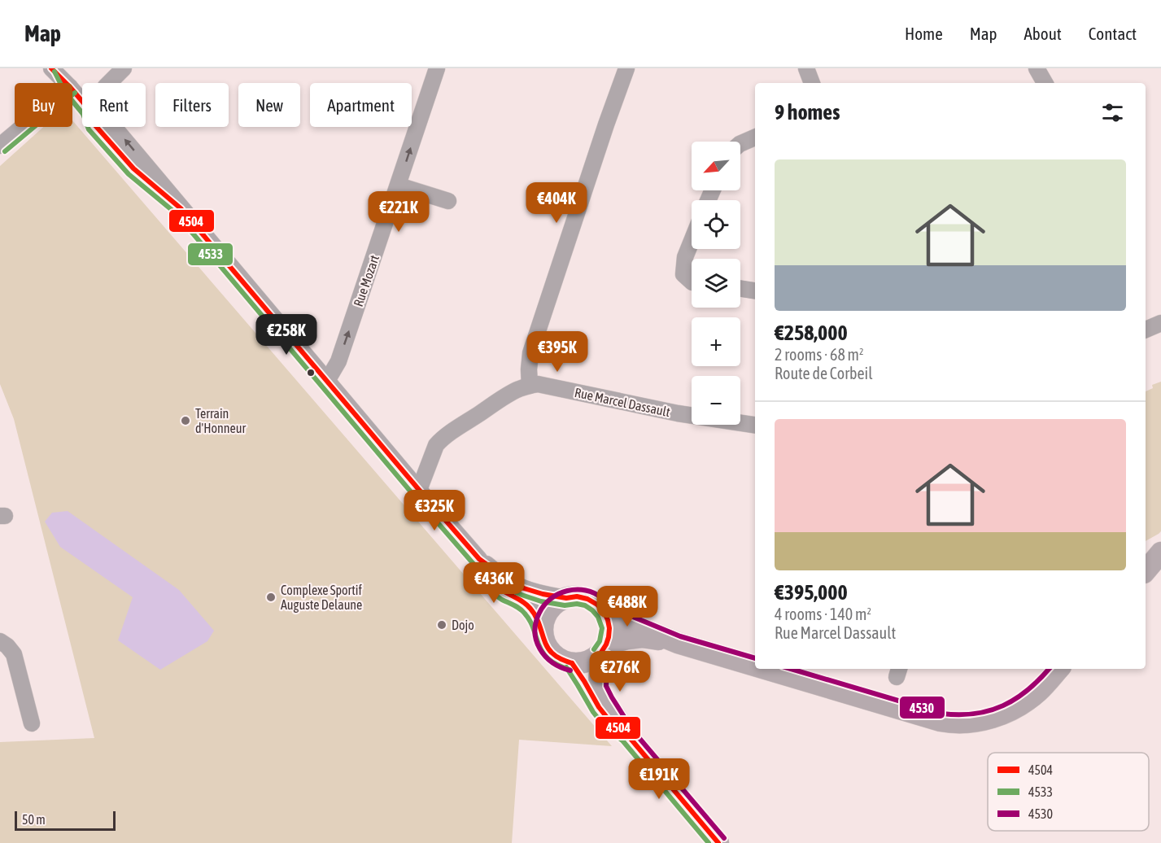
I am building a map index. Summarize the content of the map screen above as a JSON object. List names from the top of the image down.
{
  "streets": {
    "street": ["Rue Mozart", "Rue Marcel Dassault"]
  },
  "one_way": ["Rue Mozart"],
  "places": ["Terrain d'Honneur", "Complexe Sportif Auguste Delaune", "Dojo"],
  "lines": ["transit line 4504", "transit line 4533", "transit line 4530"],
  "legend": ["4504", "4533", "4530"],
  "scale_bar": "50 m",
  "north": "bottom left",
  "page": {
    "header": "Map",
    "nav": [
      "Home",
      "Map",
      "About",
      "Contact"
    ],
    "chip": [
      "Buy",
      "Rent",
      "Filters",
      "New",
      "Apartment"
    ],
    "heading": "9 homes",
    "map_buttons": ["+", "−"],
    "list": [
      {
        "name": "€258,000",
        "note": "2 rooms · 68 m² · Route de Corbeil"
      },
      {
        "name": "€395,000",
        "note": "4 rooms · 140 m² · Rue Marcel Dassault"
      }
    ],
    "price": [
      "€404K",
      "€221K",
      "€258K",
      "€395K",
      "€325K",
      "€436K",
      "€488K",
      "€276K",
      "€191K"
    ],
    "scale": "50 m"
  }
}
